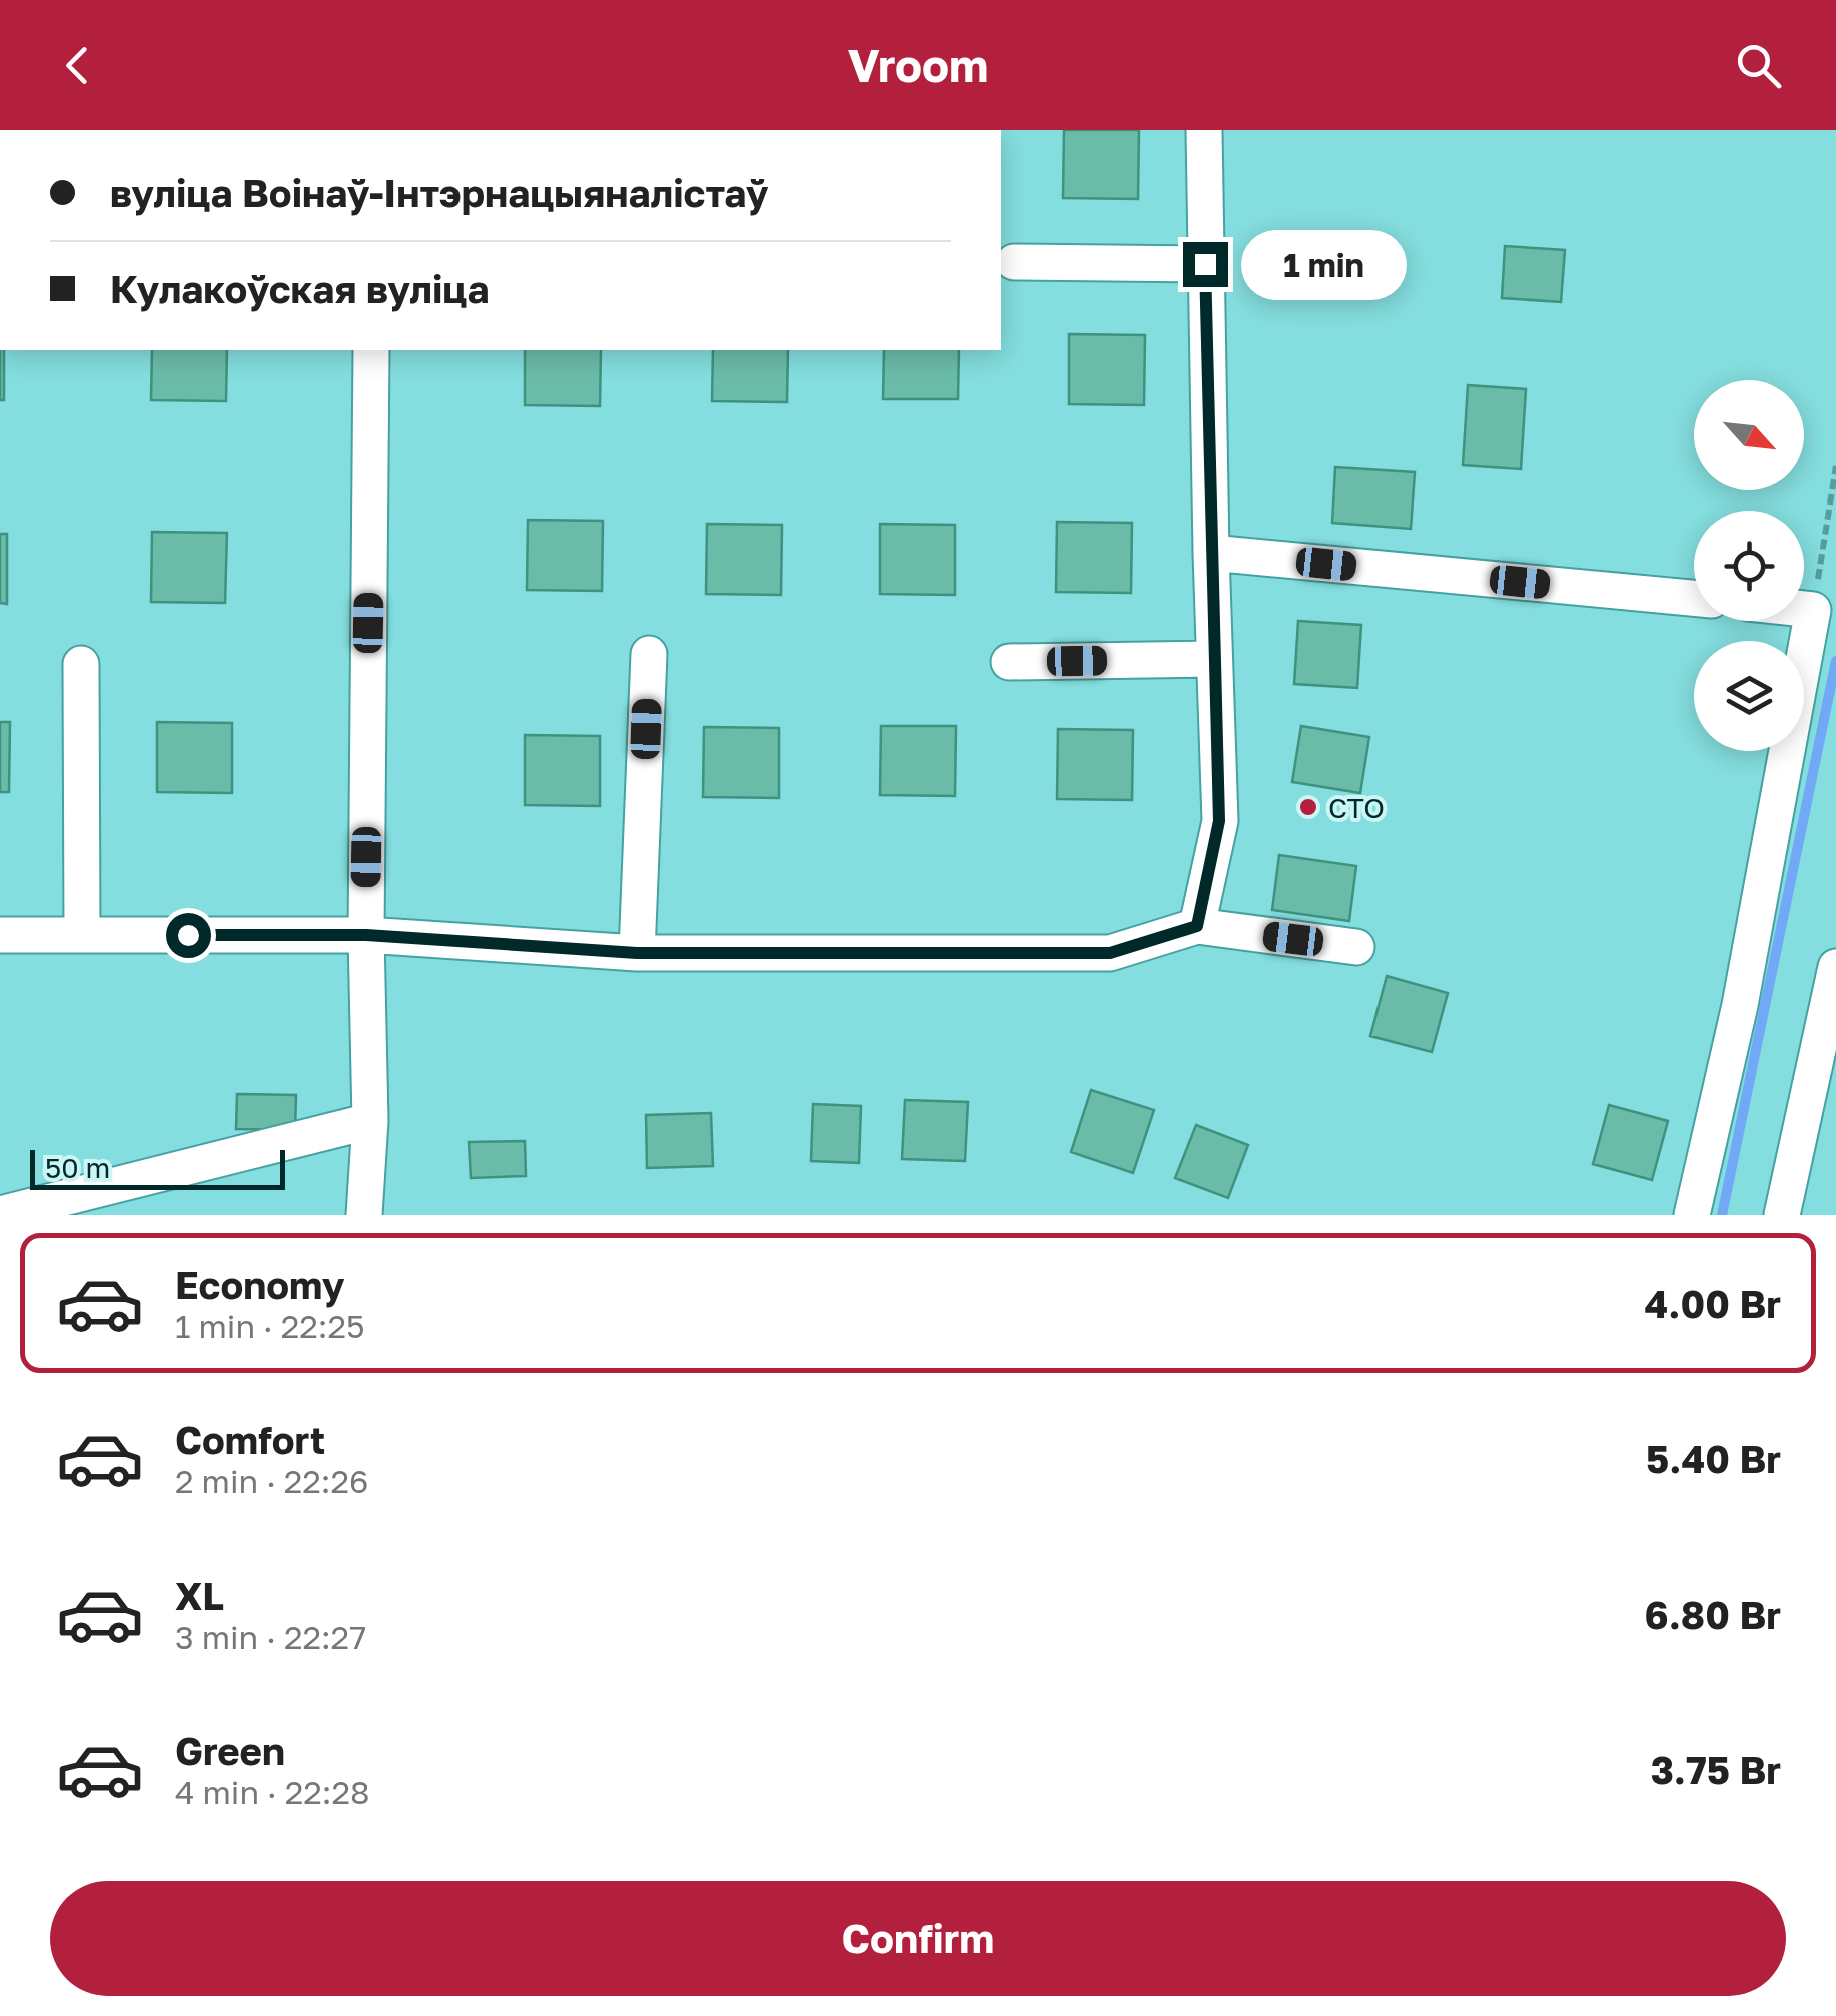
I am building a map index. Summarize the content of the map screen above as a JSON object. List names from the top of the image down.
{
  "places": ["СТО"],
  "scale_bar": "50 m",
  "north": "bottom right",
  "page": {
    "header": "Vroom",
    "banner": ["вуліца Воінаў-Інтэрнацыяналістаў", "Кулакоўская вуліца"],
    "bubble": "1 min",
    "scale": "50 m",
    "list": [
      {
        "name": "Economy",
        "note": "1 min · 22:25",
        "value": "4.00 Br"
      },
      {
        "name": "Comfort",
        "note": "2 min · 22:26",
        "value": "5.40 Br"
      },
      {
        "name": "XL",
        "note": "3 min · 22:27",
        "value": "6.80 Br"
      },
      {
        "name": "Green",
        "note": "4 min · 22:28",
        "value": "3.75 Br"
      }
    ],
    "buttons": "Confirm"
  }
}
